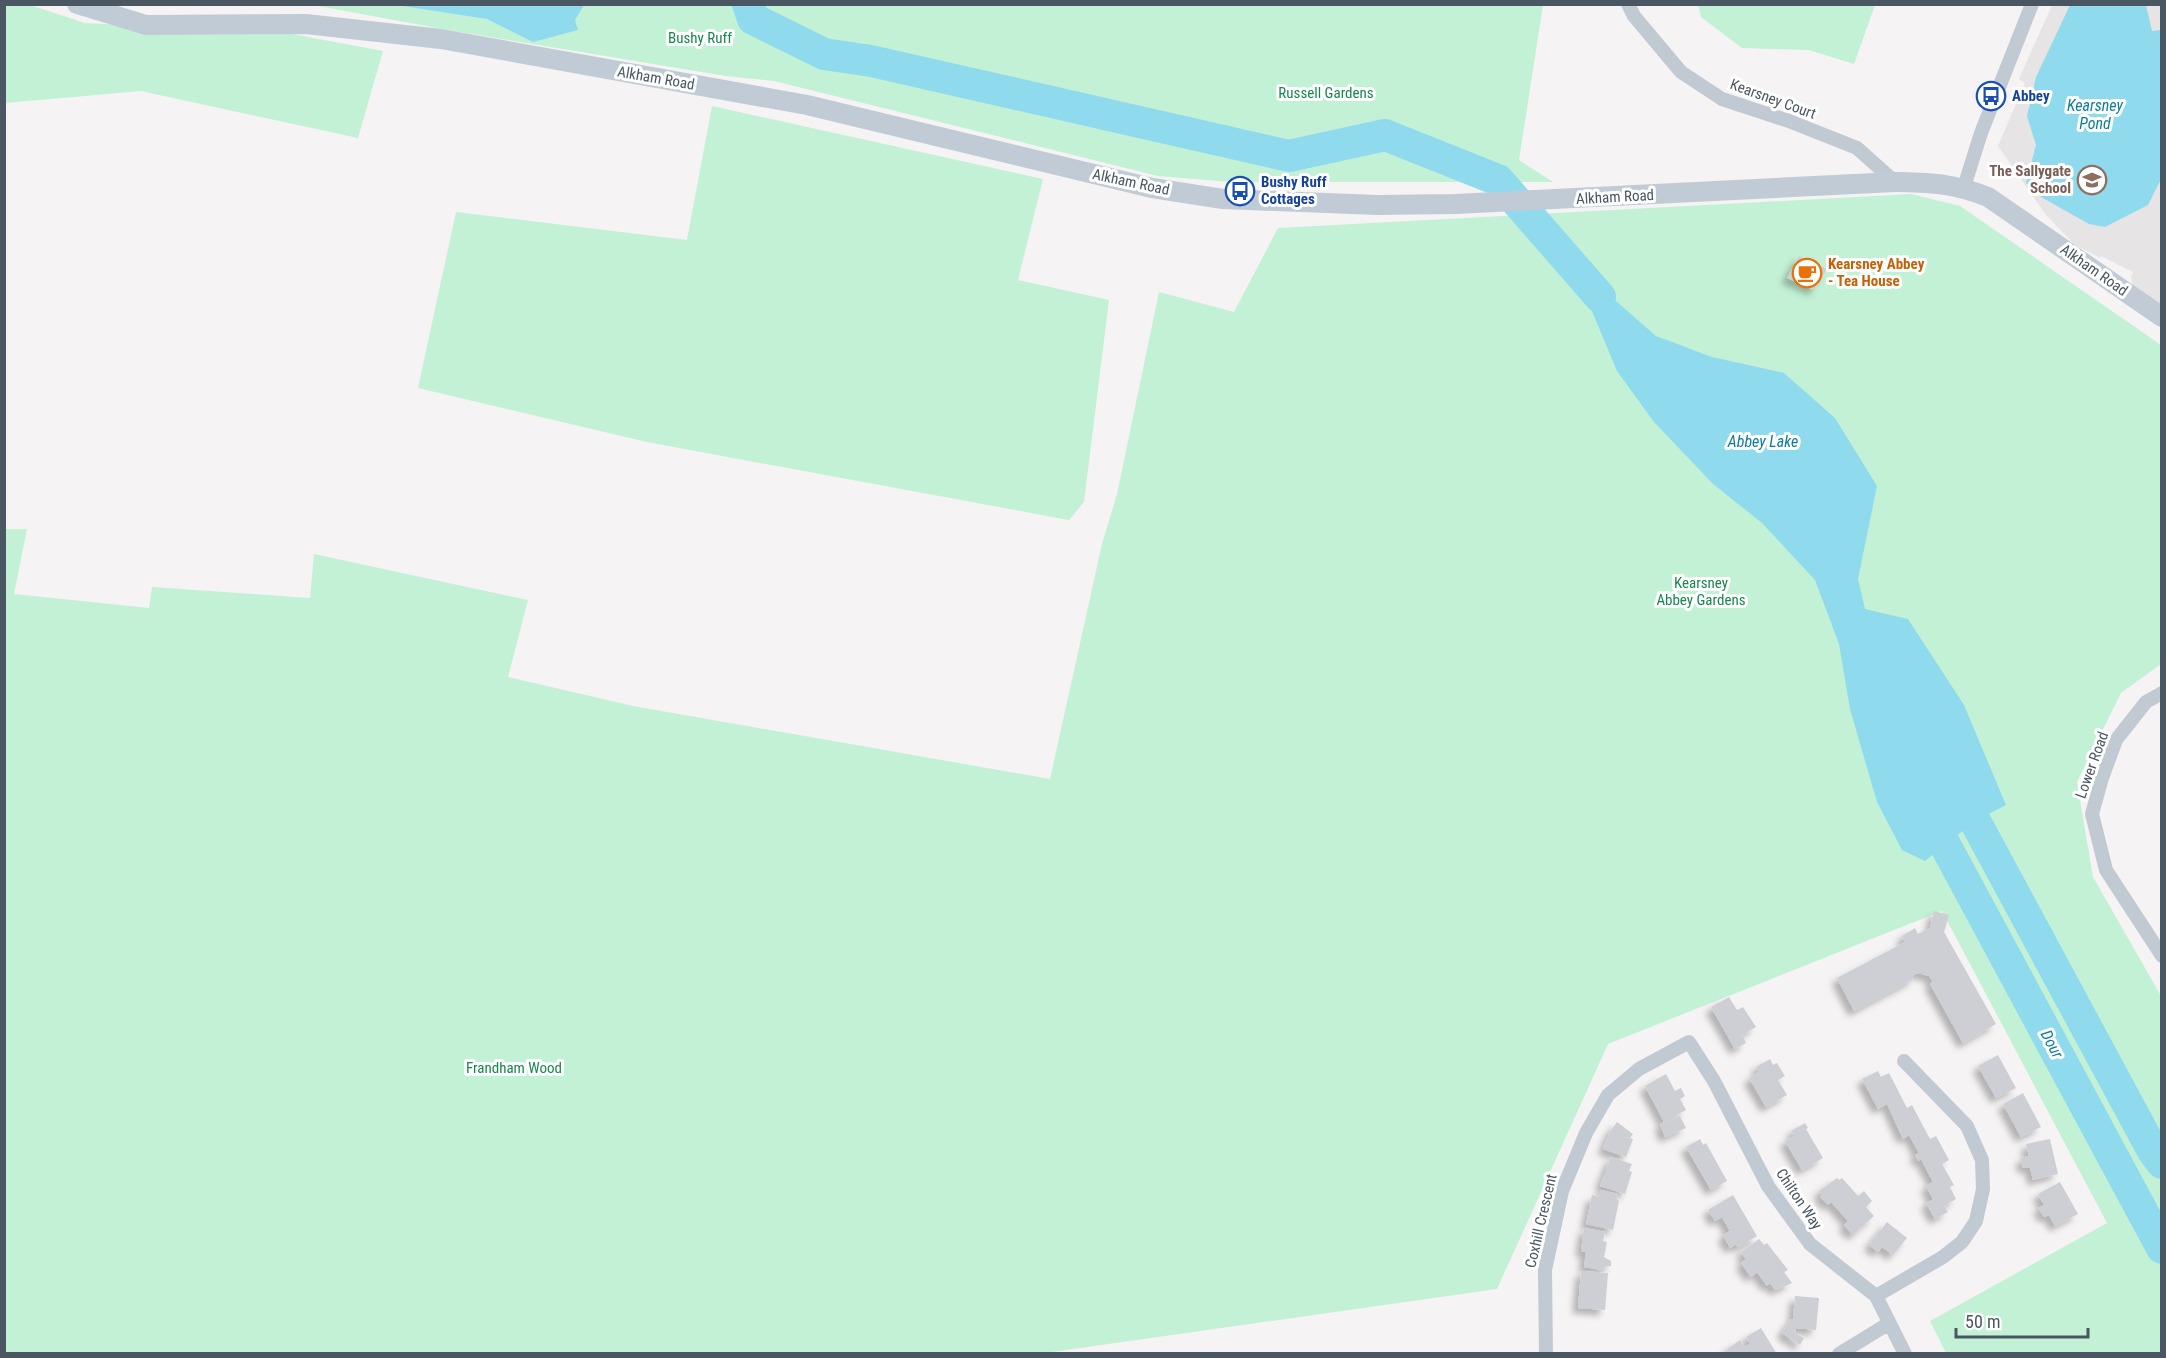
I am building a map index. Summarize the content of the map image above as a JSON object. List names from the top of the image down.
{
  "streets": {
    "street": [
      "Alkham Road",
      "Kearsney Court",
      "Lower Road",
      "Chilton Way",
      "Coxhill Crescent"
    ]
  },
  "crossings": [
    ["Alkham Road", "Kearsney Court"],
    ["Chilton Way", "Coxhill Crescent"]
  ],
  "water": ["Kearsney Pond", "Abbey Lake", "Dour"],
  "parks": [
    "Bushy Ruff",
    "Russell Gardens",
    "Kearsney Abbey Gardens",
    "Frandham Wood"
  ],
  "places": {
    "bus stop": ["Abbey", "Bushy Ruff Cottages"],
    "school or university": ["The Sallygate School"],
    "cafe": ["Kearsney Abbey - Tea House"]
  },
  "scale_bar": "50 m"
}
